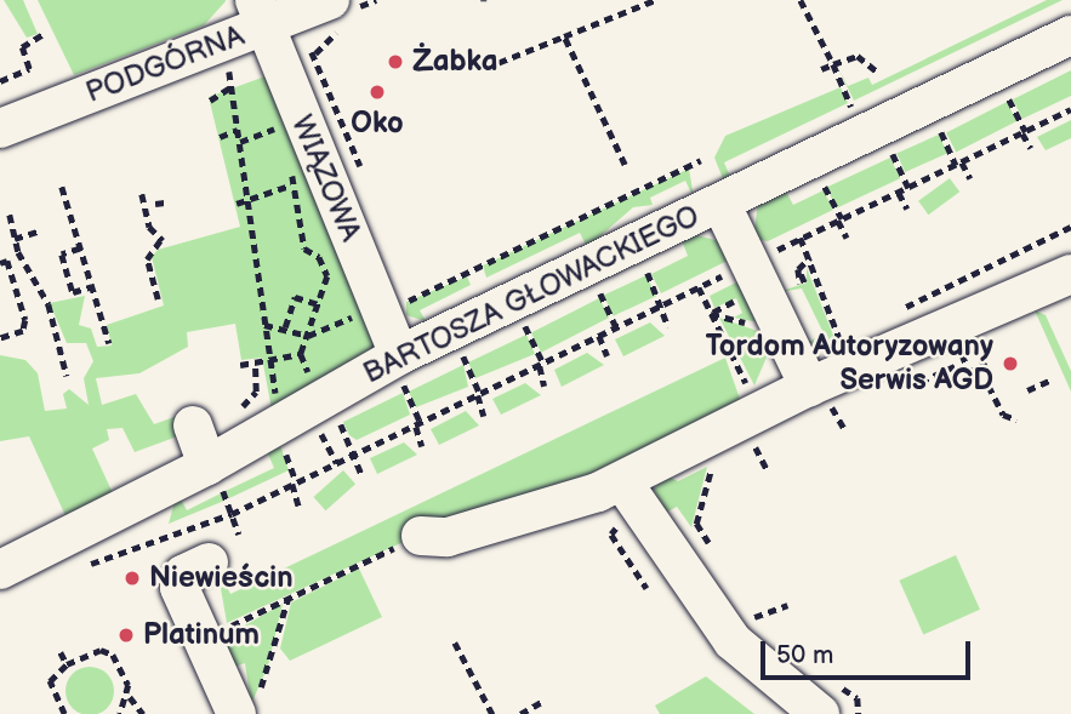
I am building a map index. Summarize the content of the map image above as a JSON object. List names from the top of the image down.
{
  "streets": {
    "street": ["PODGÓRNA", "WIĄZOWA", "BARTOSZA GŁOWACKIEGO"]
  },
  "crossings": [
    ["PODGÓRNA", "WIĄZOWA"],
    ["WIĄZOWA", "BARTOSZA GŁOWACKIEGO"]
  ],
  "places": [
    "Żabka",
    "Oko",
    "Tordom Autoryzowany Serwis AGD",
    "Niewieścin",
    "Platinum"
  ],
  "scale_bar": "50 m"
}
